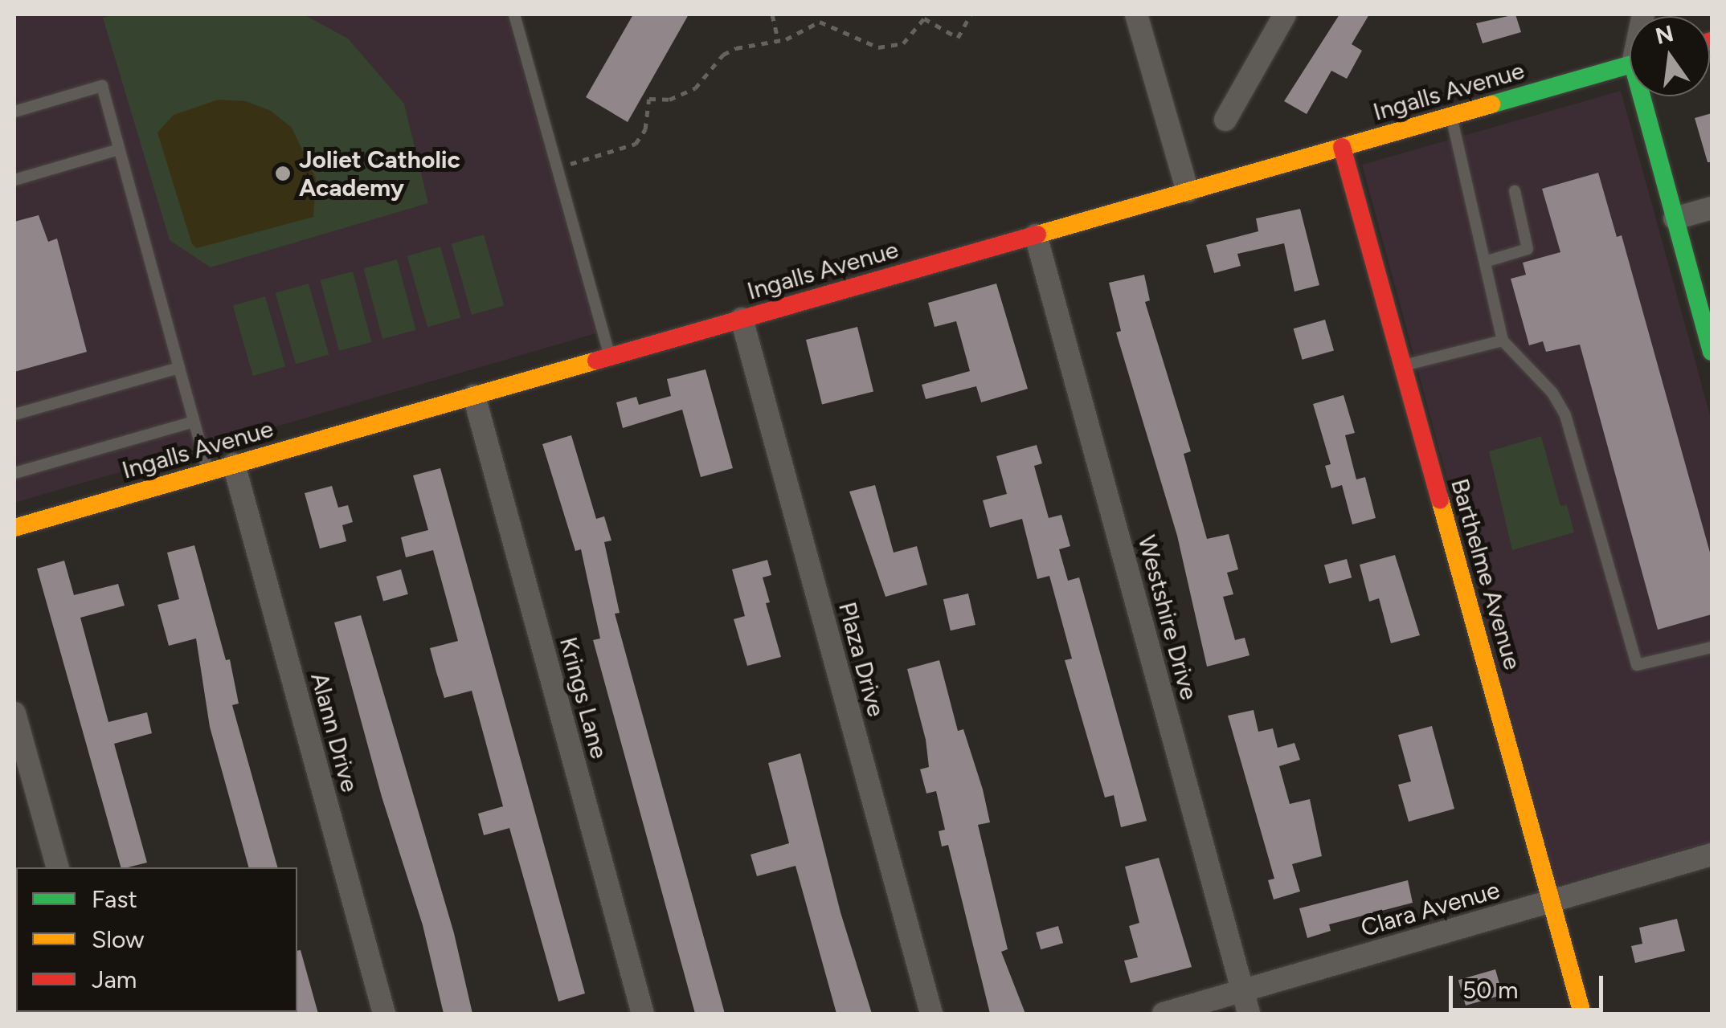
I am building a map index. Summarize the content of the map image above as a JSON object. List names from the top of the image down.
{
  "streets": {
    "street": [
      "Ingalls Avenue",
      "Barthelme Avenue",
      "Westshire Drive",
      "Plaza Drive",
      "Krings Lane",
      "Alann Drive",
      "Clara Avenue"
    ]
  },
  "crossings": [
    ["Ingalls Avenue", "Barthelme Avenue"],
    ["Ingalls Avenue", "Westshire Drive"],
    ["Ingalls Avenue", "Plaza Drive"],
    ["Ingalls Avenue", "Krings Lane"],
    ["Ingalls Avenue", "Alann Drive"],
    ["Barthelme Avenue", "Clara Avenue"],
    ["Westshire Drive", "Clara Avenue"]
  ],
  "places": ["Joliet Catholic Academy"],
  "legend": ["Fast", "Slow", "Jam"],
  "scale_bar": "50 m",
  "north": "top"
}
